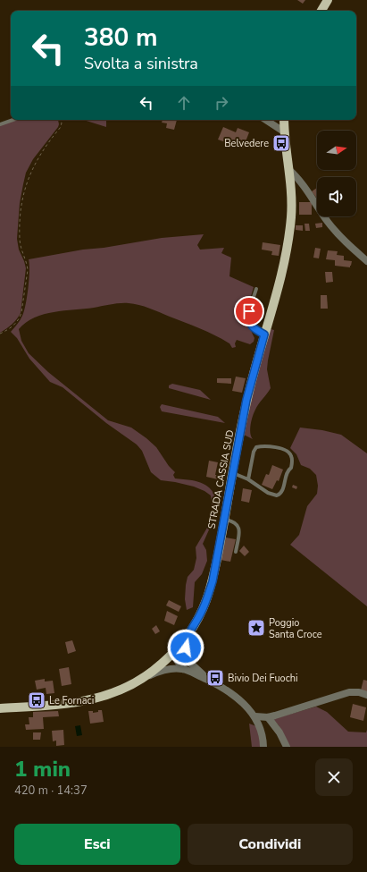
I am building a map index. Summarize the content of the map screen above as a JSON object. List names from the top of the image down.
{
  "streets": {
    "main road": ["STRADA CASSIA SUD"]
  },
  "places": {
    "bus stop": ["Belvedere", "Bivio Dei Fuochi", "Le Fornaci"],
    "place": ["Poggio Santa Croce"]
  },
  "north": "right",
  "page": {
    "turn": ["380 m", "Svolta a sinistra"],
    "heading": ["1 min", "420 m · 14:37"],
    "buttons": ["Esci", "Condividi"]
  }
}
